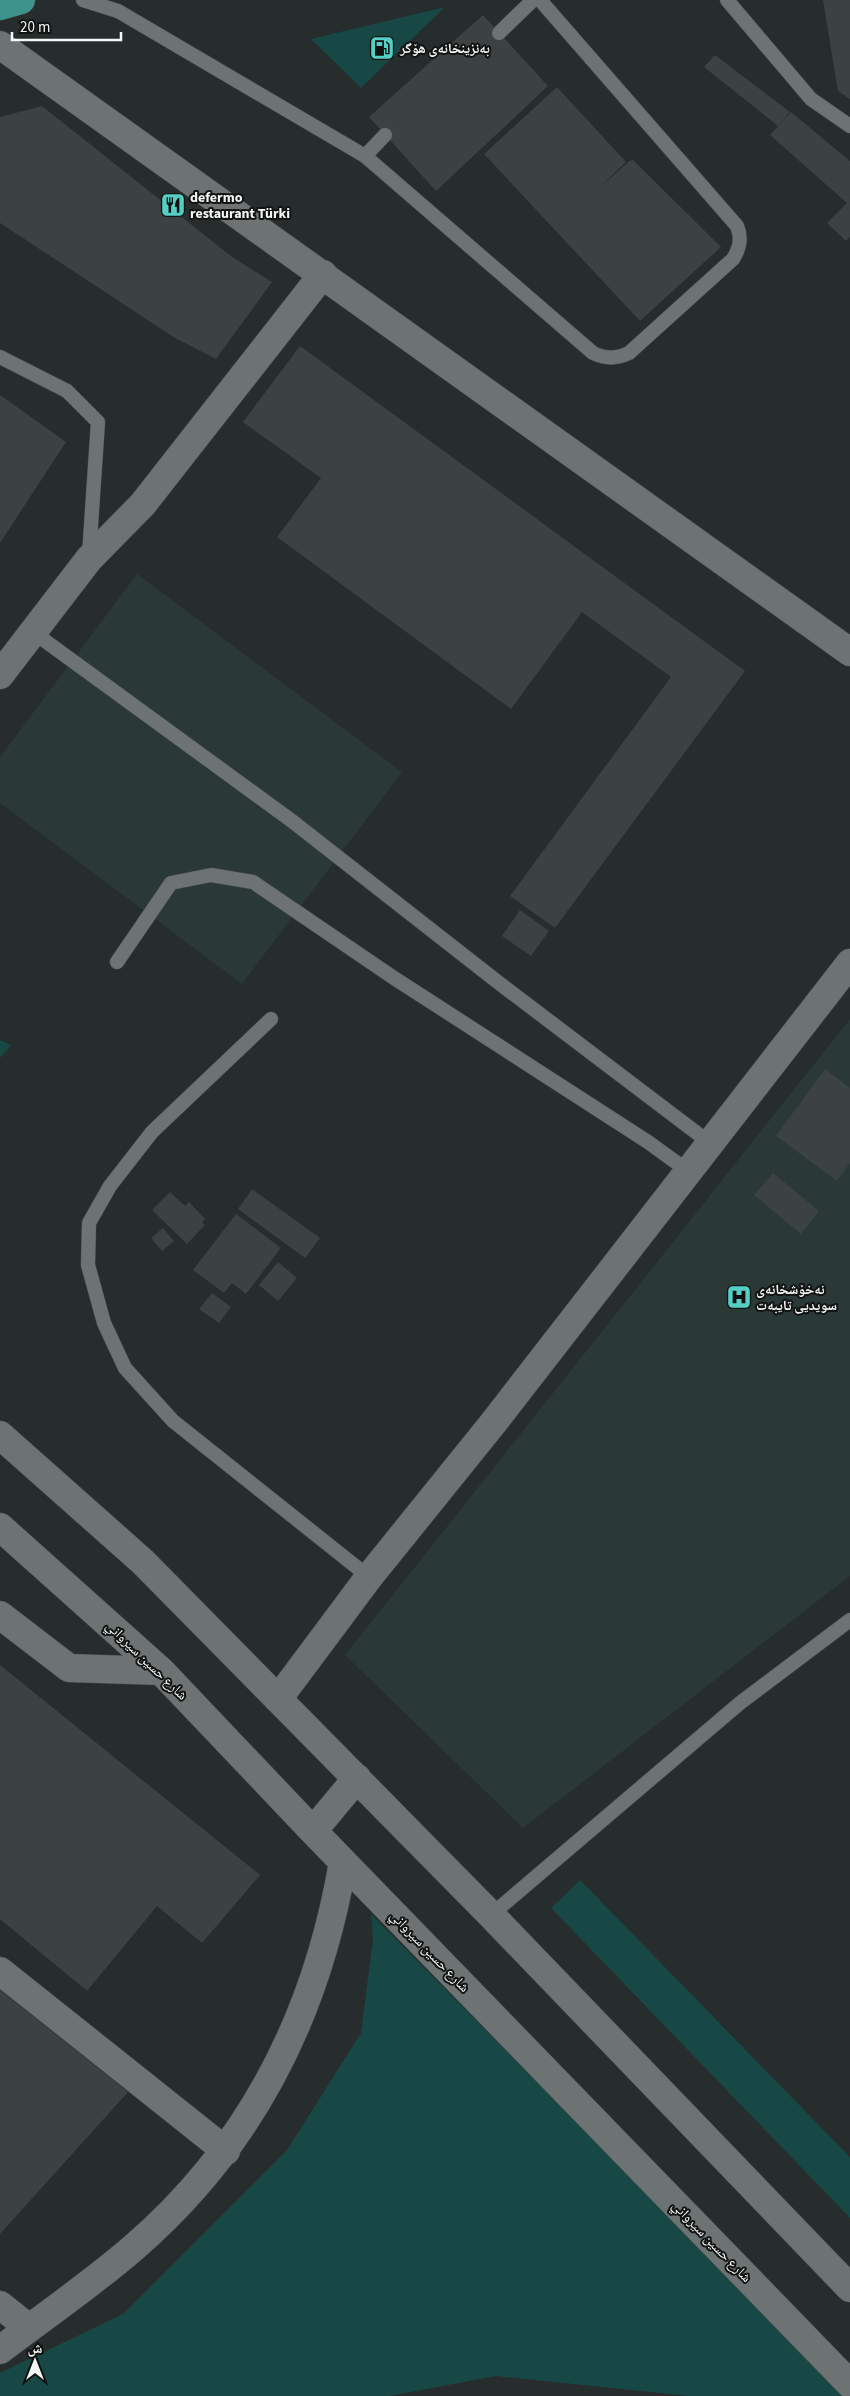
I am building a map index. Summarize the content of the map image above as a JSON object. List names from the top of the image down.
{
  "streets": {
    "street": ["شارع حسين سيرواني"]
  },
  "places": {
    "fuel station": ["بەنزینخانەی هۆگر"],
    "restaurant": ["defermo restaurant Türki"],
    "hospital": ["نەخۆشخانەی سویدیی تایبەت"]
  },
  "scale_bar": "20 m",
  "north": "top"
}
